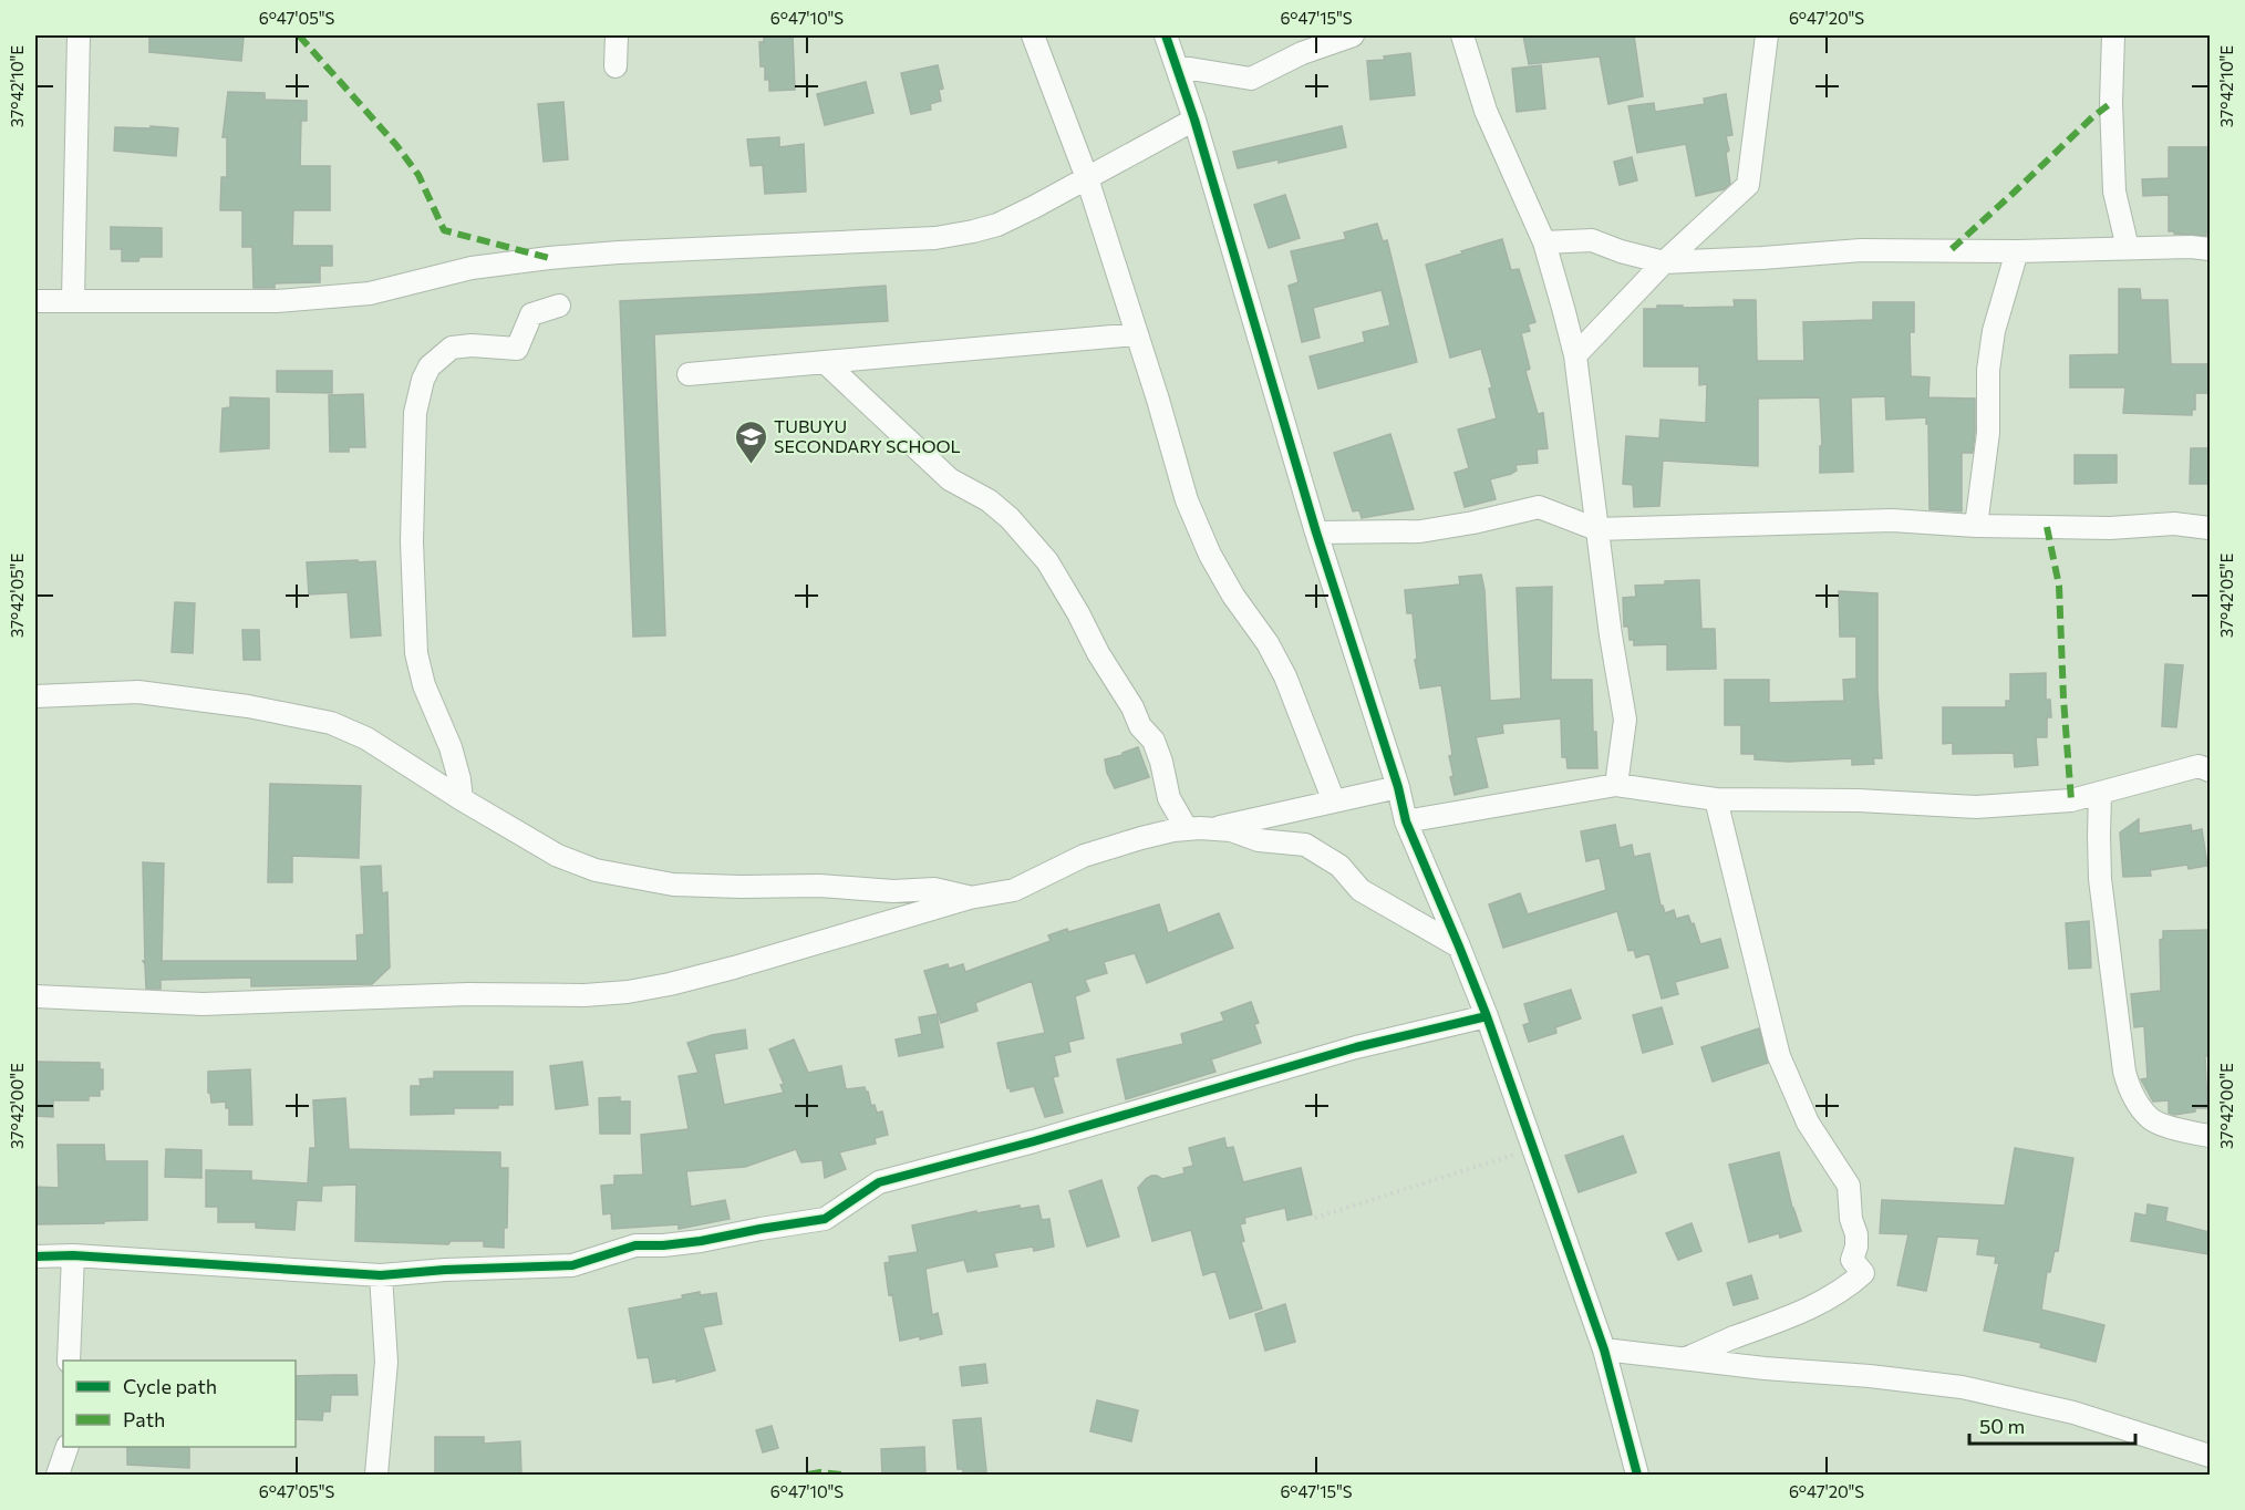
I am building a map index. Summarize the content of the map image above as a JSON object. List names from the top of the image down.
{
  "places": {
    "school or university": ["TUBUYU SECONDARY SCHOOL"]
  },
  "legend": ["Cycle path", "Path"],
  "scale_bar": "50 m",
  "coordinates": [
    "6°47'05\"S",
    "6°47'10\"S",
    "6°47'15\"S",
    "6°47'20\"S",
    "37°42'10\"E",
    "37°42'05\"E",
    "37°42'00\"E"
  ]
}
